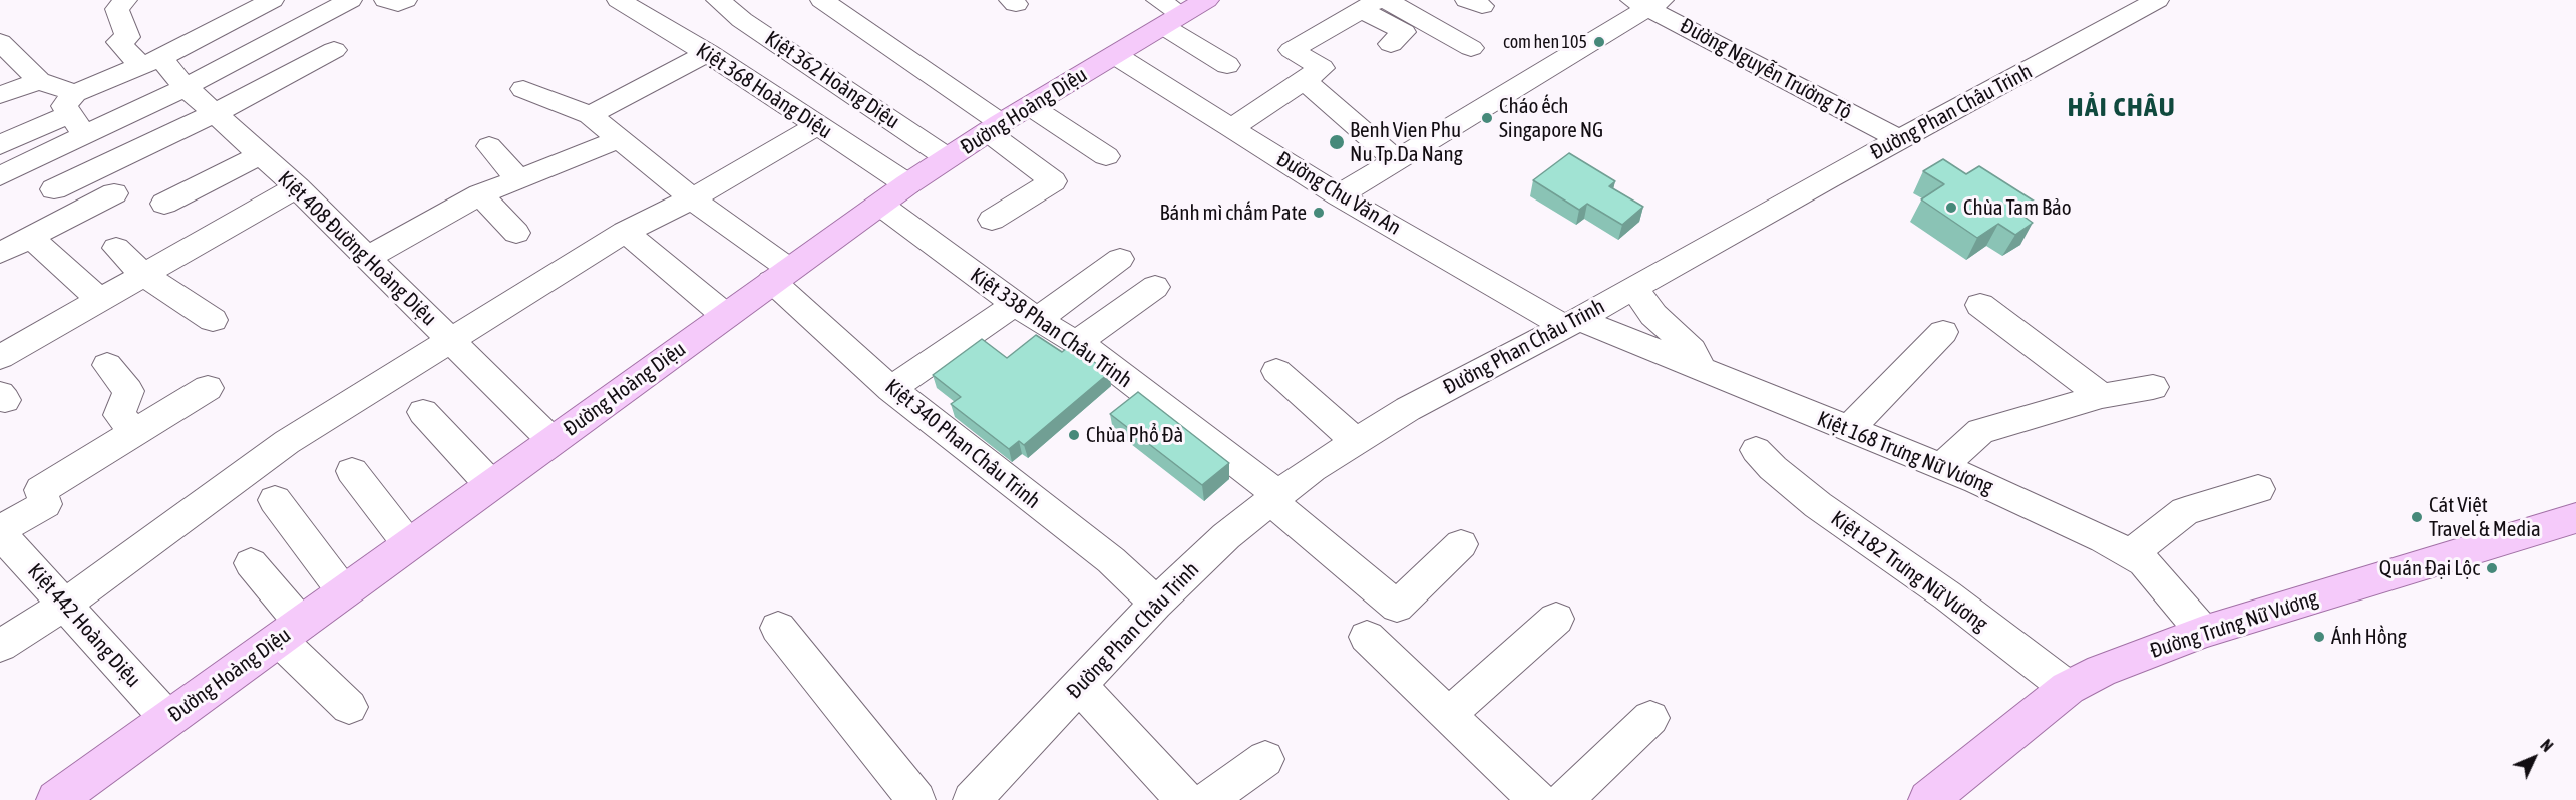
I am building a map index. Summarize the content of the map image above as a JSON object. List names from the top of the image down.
{
  "streets": {
    "main road": ["Đường Hoàng Diệu", "Đường Trưng Nữ Vương"],
    "street": [
      "Đường Nguyễn Trường Tộ",
      "Kiệt 362 Hoàng Diệu",
      "Kiệt 368 Hoàng Diệu",
      "Đường Phan Châu Trinh",
      "Đường Chu Văn An",
      "Kiệt 408 Đường Hoàng Diệu",
      "Kiệt 338 Phan Châu Trinh",
      "Kiệt 340 Phan Châu Trinh",
      "Kiệt 168 Trưng Nữ Vương",
      "Kiệt 182 Trưng Nữ Vương",
      "Kiệt 442 Hoàng Diệu"
    ]
  },
  "crossings": [
    ["Đường Nguyễn Trường Tộ", "Đường Phan Châu Trinh"],
    ["Kiệt 362 Hoàng Diệu", "Đường Hoàng Diệu"],
    ["Kiệt 368 Hoàng Diệu", "Đường Hoàng Diệu"],
    ["Đường Hoàng Diệu", "Đường Chu Văn An"],
    ["Đường Hoàng Diệu", "Kiệt 408 Đường Hoàng Diệu"],
    ["Đường Hoàng Diệu", "Kiệt 338 Phan Châu Trinh"],
    ["Đường Hoàng Diệu", "Kiệt 340 Phan Châu Trinh"],
    ["Đường Hoàng Diệu", "Kiệt 442 Hoàng Diệu"],
    ["Đường Phan Châu Trinh", "Đường Chu Văn An"],
    ["Đường Phan Châu Trinh", "Kiệt 338 Phan Châu Trinh"],
    ["Đường Phan Châu Trinh", "Kiệt 340 Phan Châu Trinh"],
    ["Đường Phan Châu Trinh", "Kiệt 168 Trưng Nữ Vương"],
    ["Đường Chu Văn An", "Kiệt 168 Trưng Nữ Vương"],
    ["Kiệt 168 Trưng Nữ Vương", "Đường Trưng Nữ Vương"],
    ["Kiệt 182 Trưng Nữ Vương", "Đường Trưng Nữ Vương"]
  ],
  "districts": ["HẢI CHÂU"],
  "places": [
    "com hen 105",
    "Cháo ếch Singapore NG",
    "Benh Vien Phu Nu Tp.Da Nang",
    "Chùa Tam Bảo",
    "Bánh mì chấm Pate",
    "Chùa Phổ Đà",
    "Cát Việt Travel & Media",
    "Quán Đại Lộc",
    "Ánh Hồng"
  ],
  "north": "top right"
}
